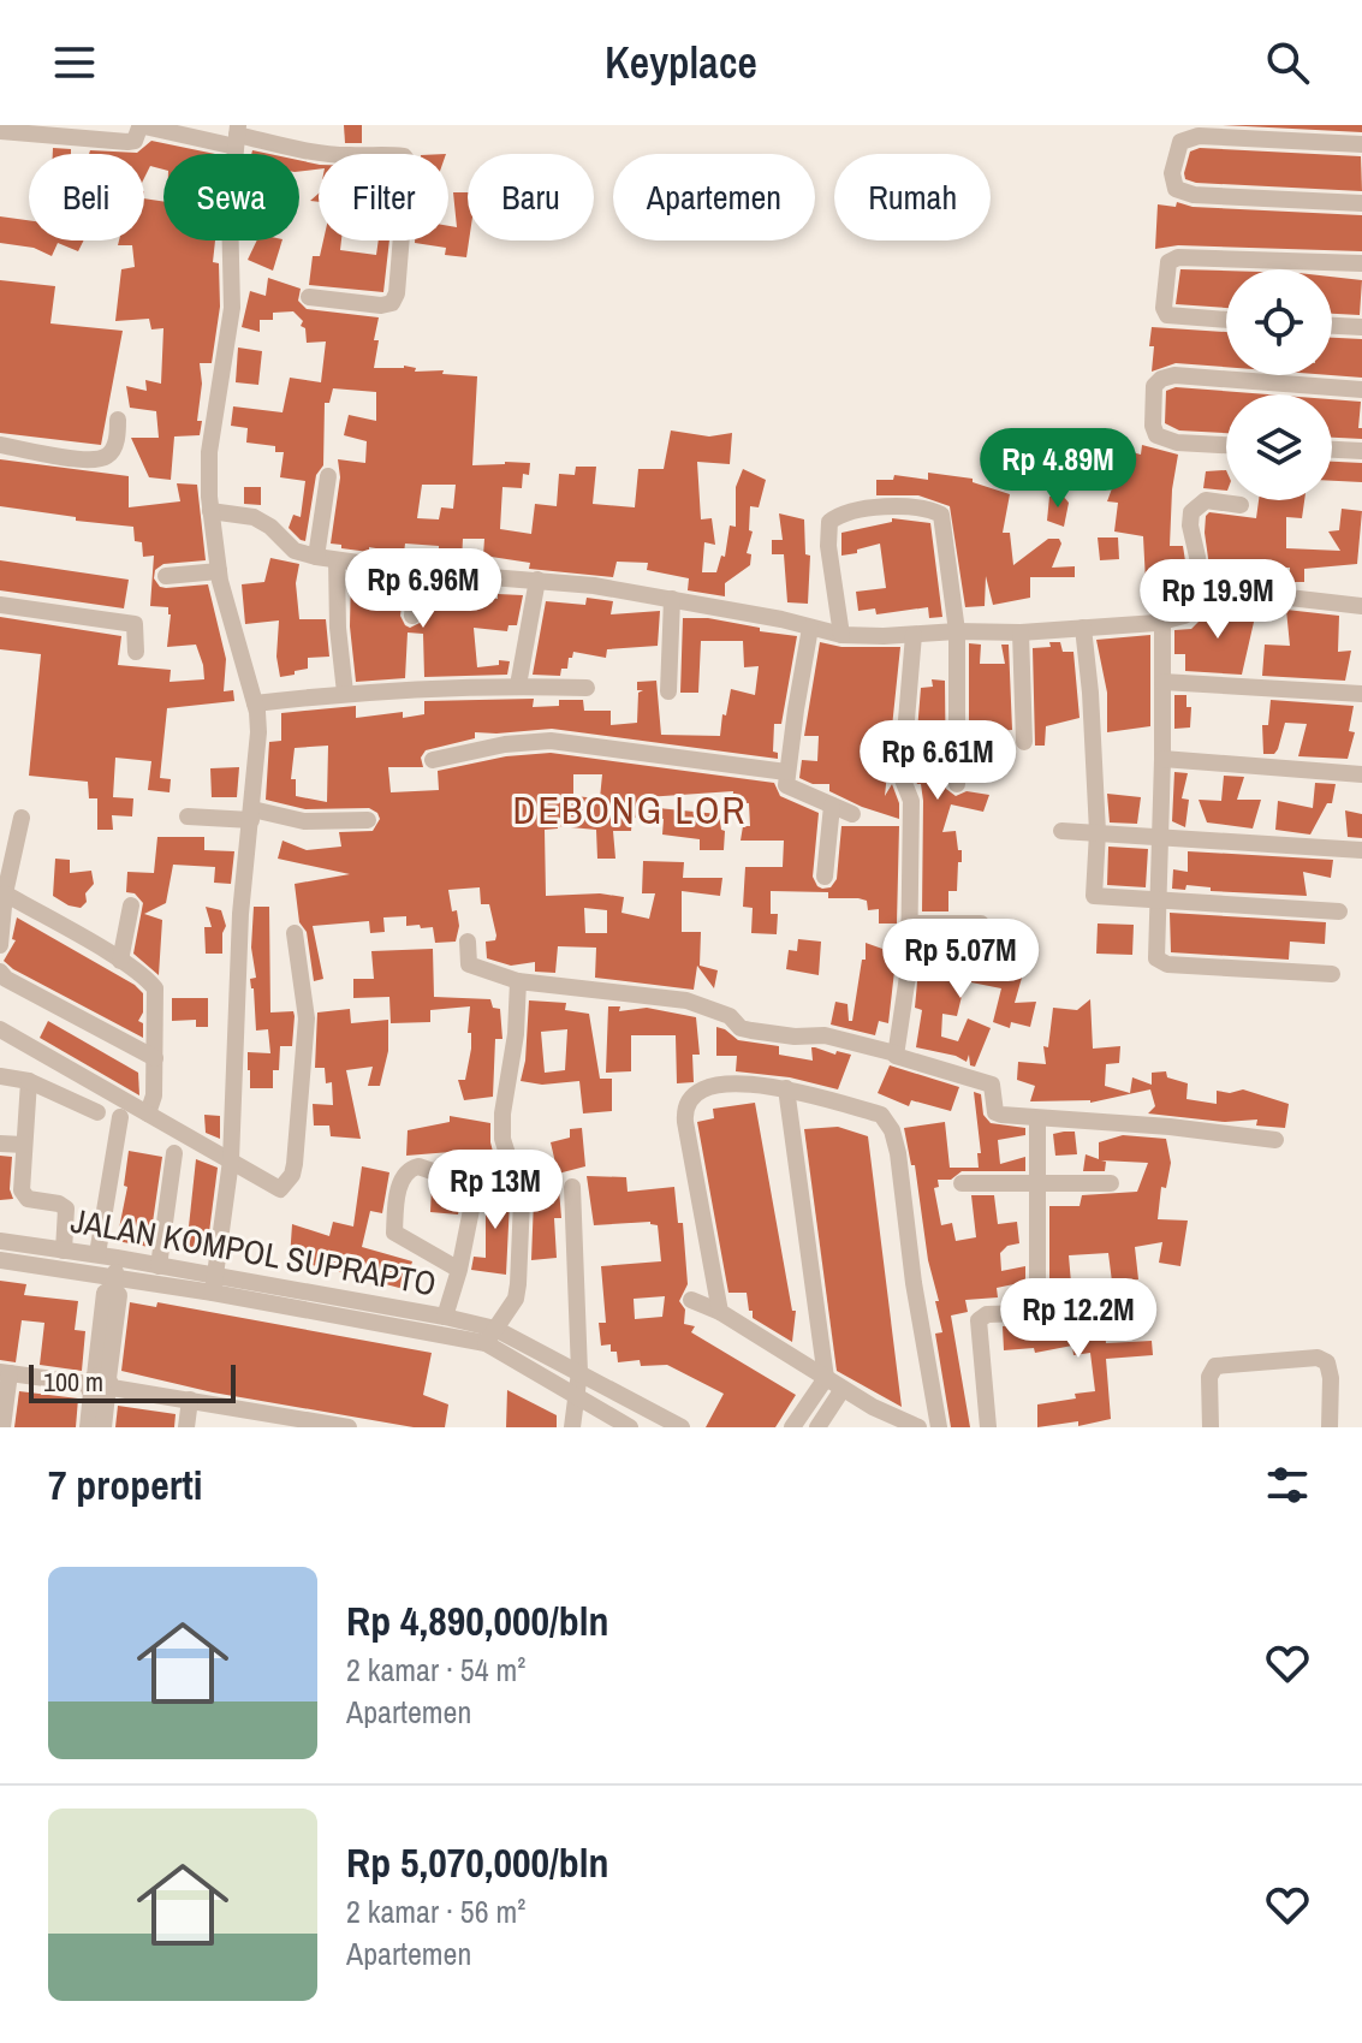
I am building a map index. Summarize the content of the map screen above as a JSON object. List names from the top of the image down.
{
  "streets": {
    "street": ["JALAN KOMPOL SUPRAPTO"]
  },
  "districts": ["DEBONG LOR"],
  "scale_bar": "100 m",
  "page": {
    "header": "Keyplace",
    "chip": [
      "Beli",
      "Sewa",
      "Filter",
      "Baru",
      "Apartemen",
      "Rumah"
    ],
    "price": [
      "Rp 4.89M",
      "Rp 6.96M",
      "Rp 19.9M",
      "Rp 6.61M",
      "Rp 5.07M",
      "Rp 13M",
      "Rp 12.2M"
    ],
    "scale": "100 m",
    "heading": "7 properti",
    "list": [
      {
        "name": "Rp 4,890,000/bln",
        "note": "2 kamar · 54 m² · Apartemen"
      },
      {
        "name": "Rp 5,070,000/bln",
        "note": "2 kamar · 56 m² · Apartemen"
      }
    ]
  }
}
